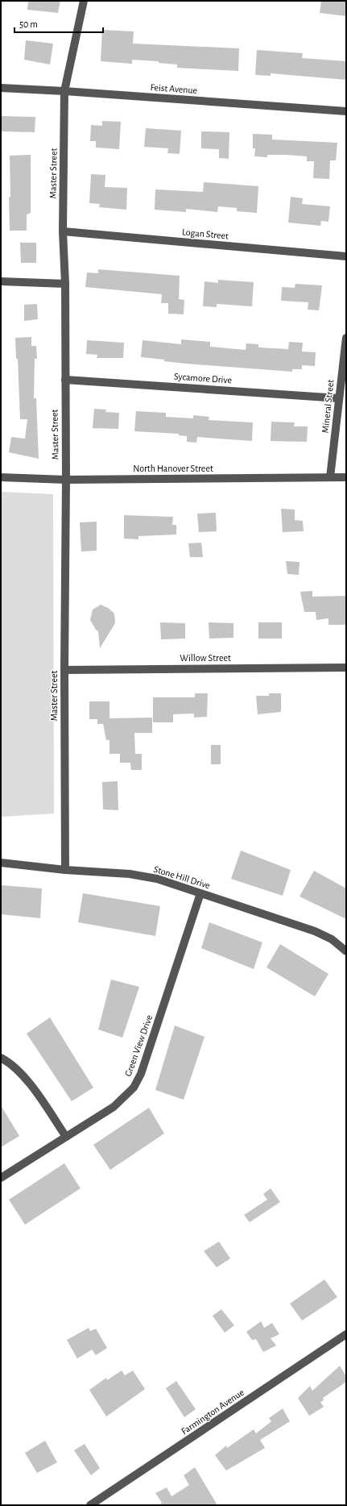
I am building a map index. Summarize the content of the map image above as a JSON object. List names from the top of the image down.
{
  "streets": {
    "street": [
      "Feist Avenue",
      "Master Street",
      "Logan Street",
      "Sycamore Drive",
      "Mineral Street",
      "North Hanover Street",
      "Willow Street",
      "Stone Hill Drive",
      "Green View Drive",
      "Farmington Avenue"
    ]
  },
  "crossings": [
    ["Feist Avenue", "Master Street"],
    ["Master Street", "Logan Street"],
    ["Master Street", "Sycamore Drive"],
    ["Master Street", "North Hanover Street"],
    ["Master Street", "Willow Street"],
    ["Master Street", "Stone Hill Drive"],
    ["Sycamore Drive", "Mineral Street"],
    ["Mineral Street", "North Hanover Street"],
    ["Stone Hill Drive", "Green View Drive"]
  ],
  "scale_bar": "50 m"
}
